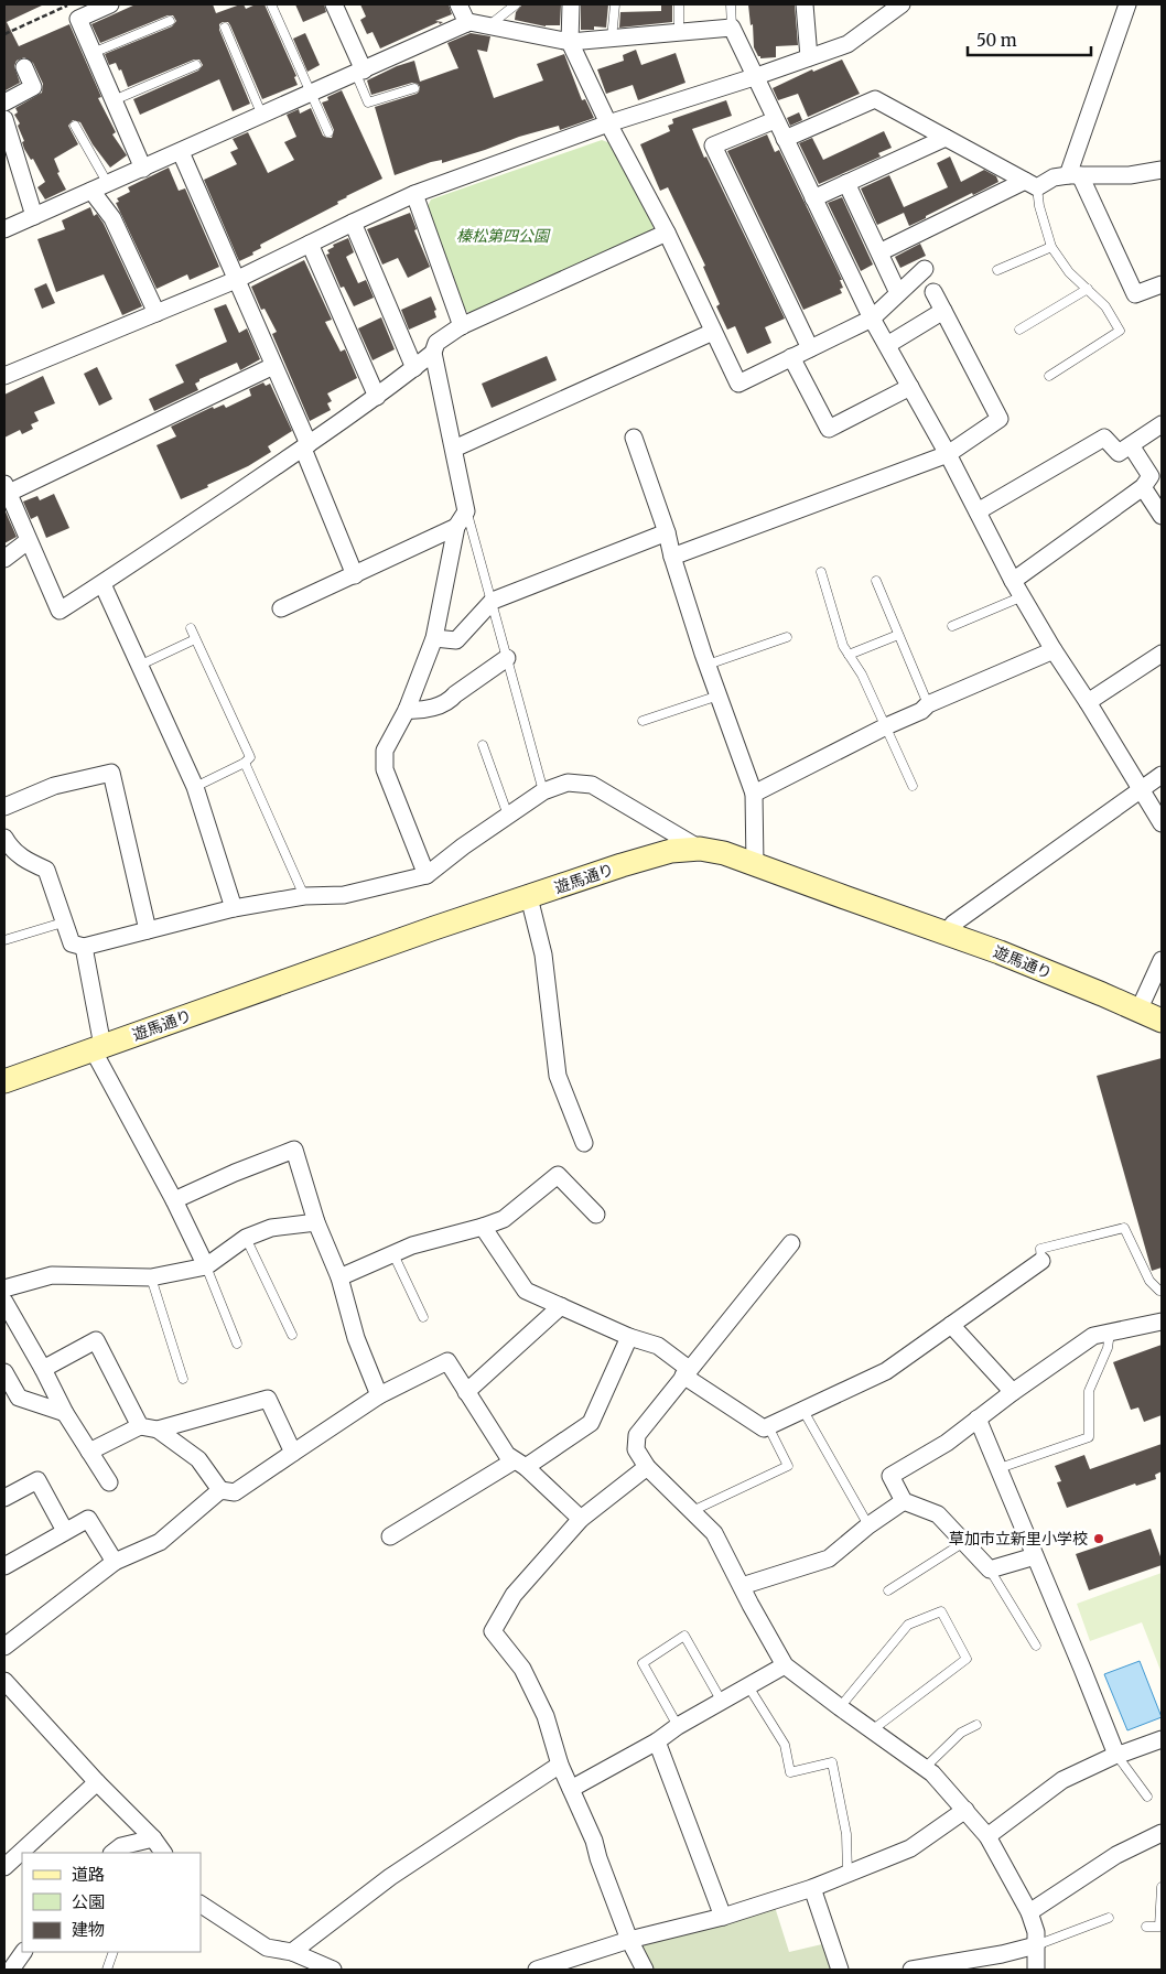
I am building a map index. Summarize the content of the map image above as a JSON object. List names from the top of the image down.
{
  "streets": {
    "street": ["遊馬通り"]
  },
  "parks": ["榛松第四公園"],
  "places": ["草加市立新里小学校"],
  "legend": ["道路", "公園", "建物"],
  "scale_bar": "50 m"
}
